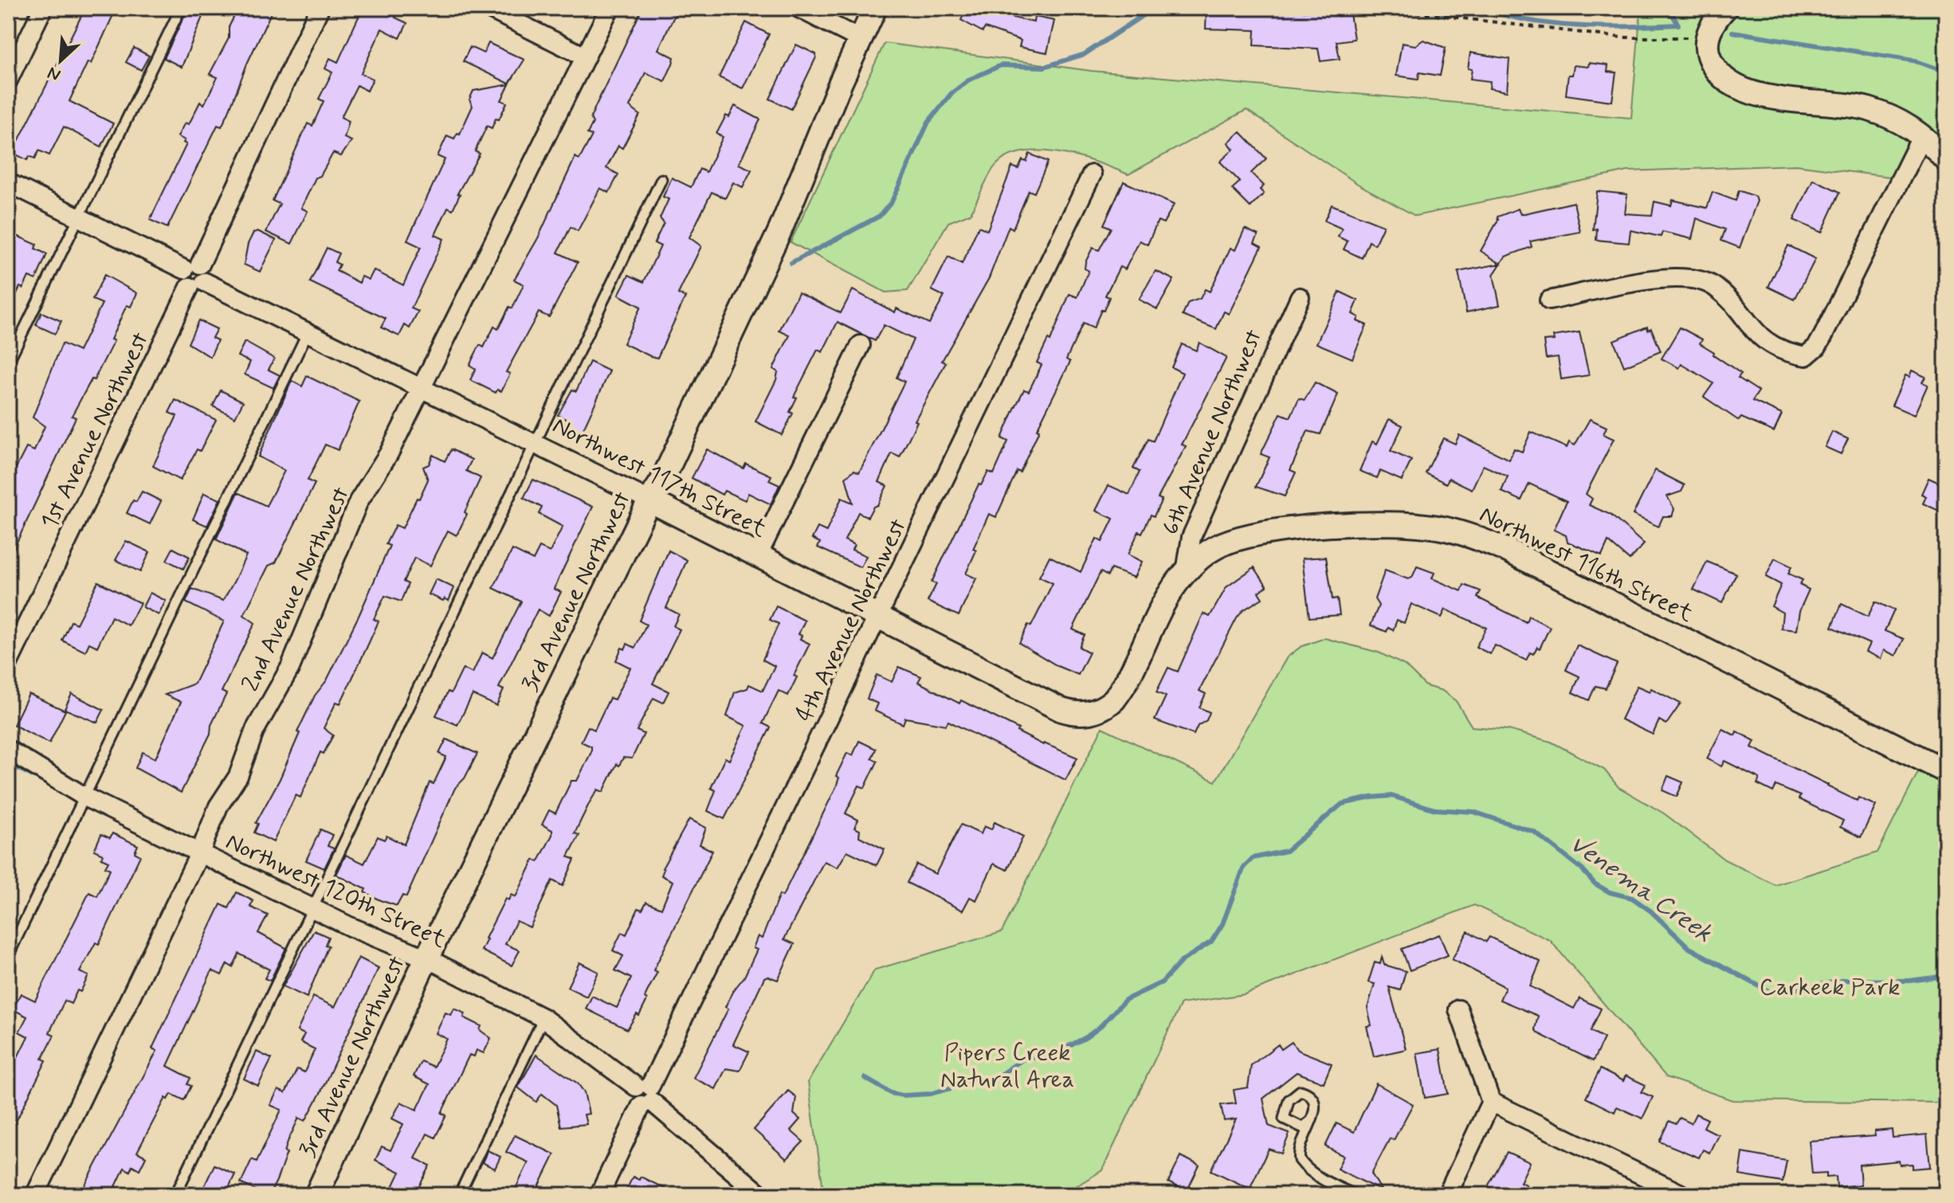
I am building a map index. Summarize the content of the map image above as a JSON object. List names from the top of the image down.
{
  "streets": {
    "street": [
      "1st Avenue Northwest",
      "6th Avenue Northwest",
      "Northwest 117th Street",
      "Northwest 116th Street",
      "2nd Avenue Northwest",
      "3rd Avenue Northwest",
      "4th Avenue Northwest",
      "Northwest 120th Street"
    ]
  },
  "crossings": [
    ["1st Avenue Northwest", "Northwest 117th Street"],
    ["6th Avenue Northwest", "Northwest 117th Street"],
    ["6th Avenue Northwest", "Northwest 116th Street"],
    ["Northwest 117th Street", "2nd Avenue Northwest"],
    ["Northwest 117th Street", "3rd Avenue Northwest"],
    ["Northwest 117th Street", "4th Avenue Northwest"],
    ["2nd Avenue Northwest", "Northwest 120th Street"],
    ["3rd Avenue Northwest", "Northwest 120th Street"],
    ["4th Avenue Northwest", "Northwest 120th Street"]
  ],
  "water": ["Venema Creek"],
  "parks": ["Carkeek Park", "Pipers Creek Natural Area"],
  "north": "bottom left"
}
